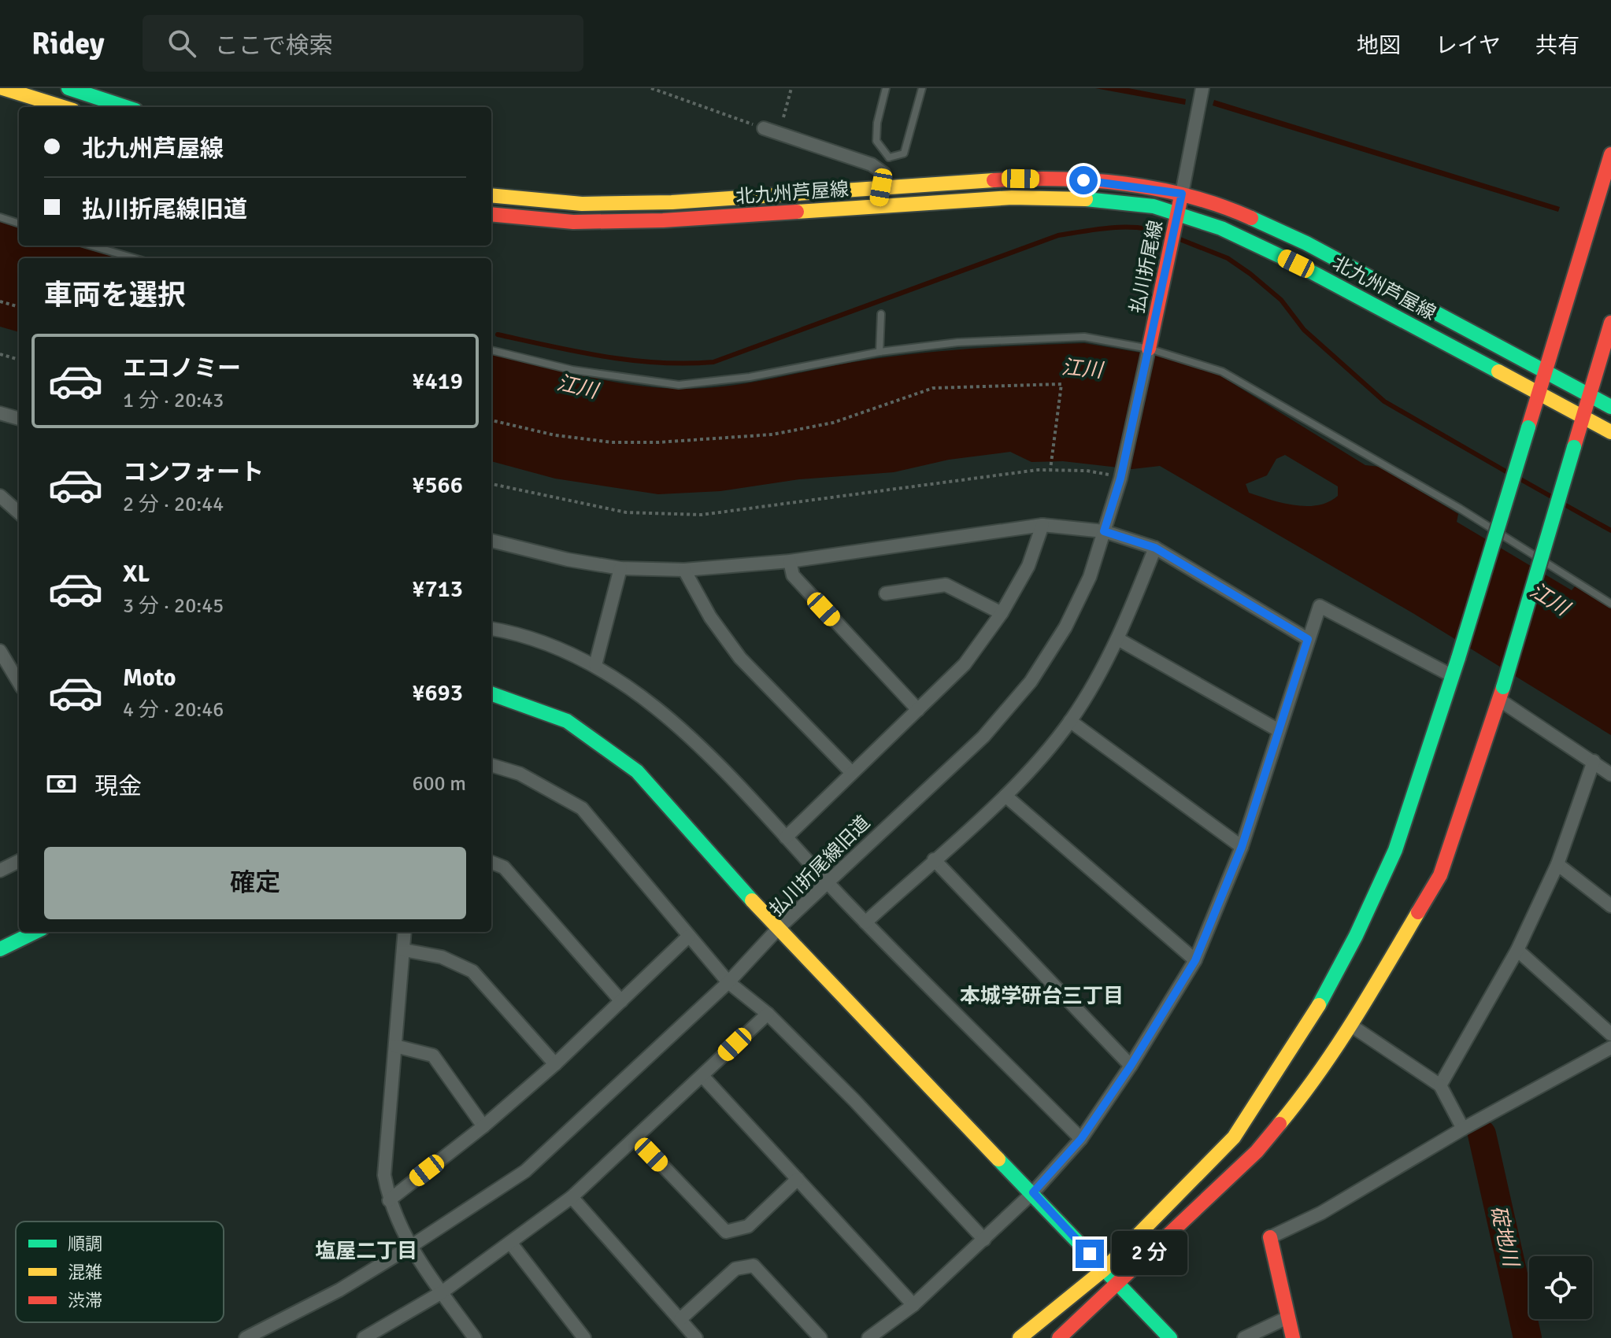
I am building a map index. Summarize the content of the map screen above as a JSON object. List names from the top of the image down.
{
  "streets": {
    "street": ["北九州芦屋線", "払川折尾線", "払川折尾線旧道"]
  },
  "crossings": [
    ["北九州芦屋線", "払川折尾線"],
    ["払川折尾線", "払川折尾線旧道"]
  ],
  "districts": ["本城学研台三丁目", "塩屋二丁目"],
  "water": ["江川", "碇地川"],
  "legend": ["順調", "混雑", "渋滞"],
  "page": {
    "header": "Ridey",
    "search": "ここで検索",
    "nav": ["地図", "レイヤ", "共有"],
    "banner": ["北九州芦屋線", "払川折尾線旧道"],
    "heading": "車両を選択",
    "list": [
      {
        "name": "エコノミー",
        "note": "1 分 · 20:43",
        "value": "¥419"
      },
      {
        "name": "コンフォート",
        "note": "2 分 · 20:44",
        "value": "¥566"
      },
      {
        "name": "XL",
        "note": "3 分 · 20:45",
        "value": "¥713"
      },
      {
        "name": "Moto",
        "note": "4 分 · 20:46",
        "value": "¥693"
      }
    ],
    "pay": ["現金", "600 m"],
    "buttons": "確定",
    "bubble": "2 分"
  }
}
